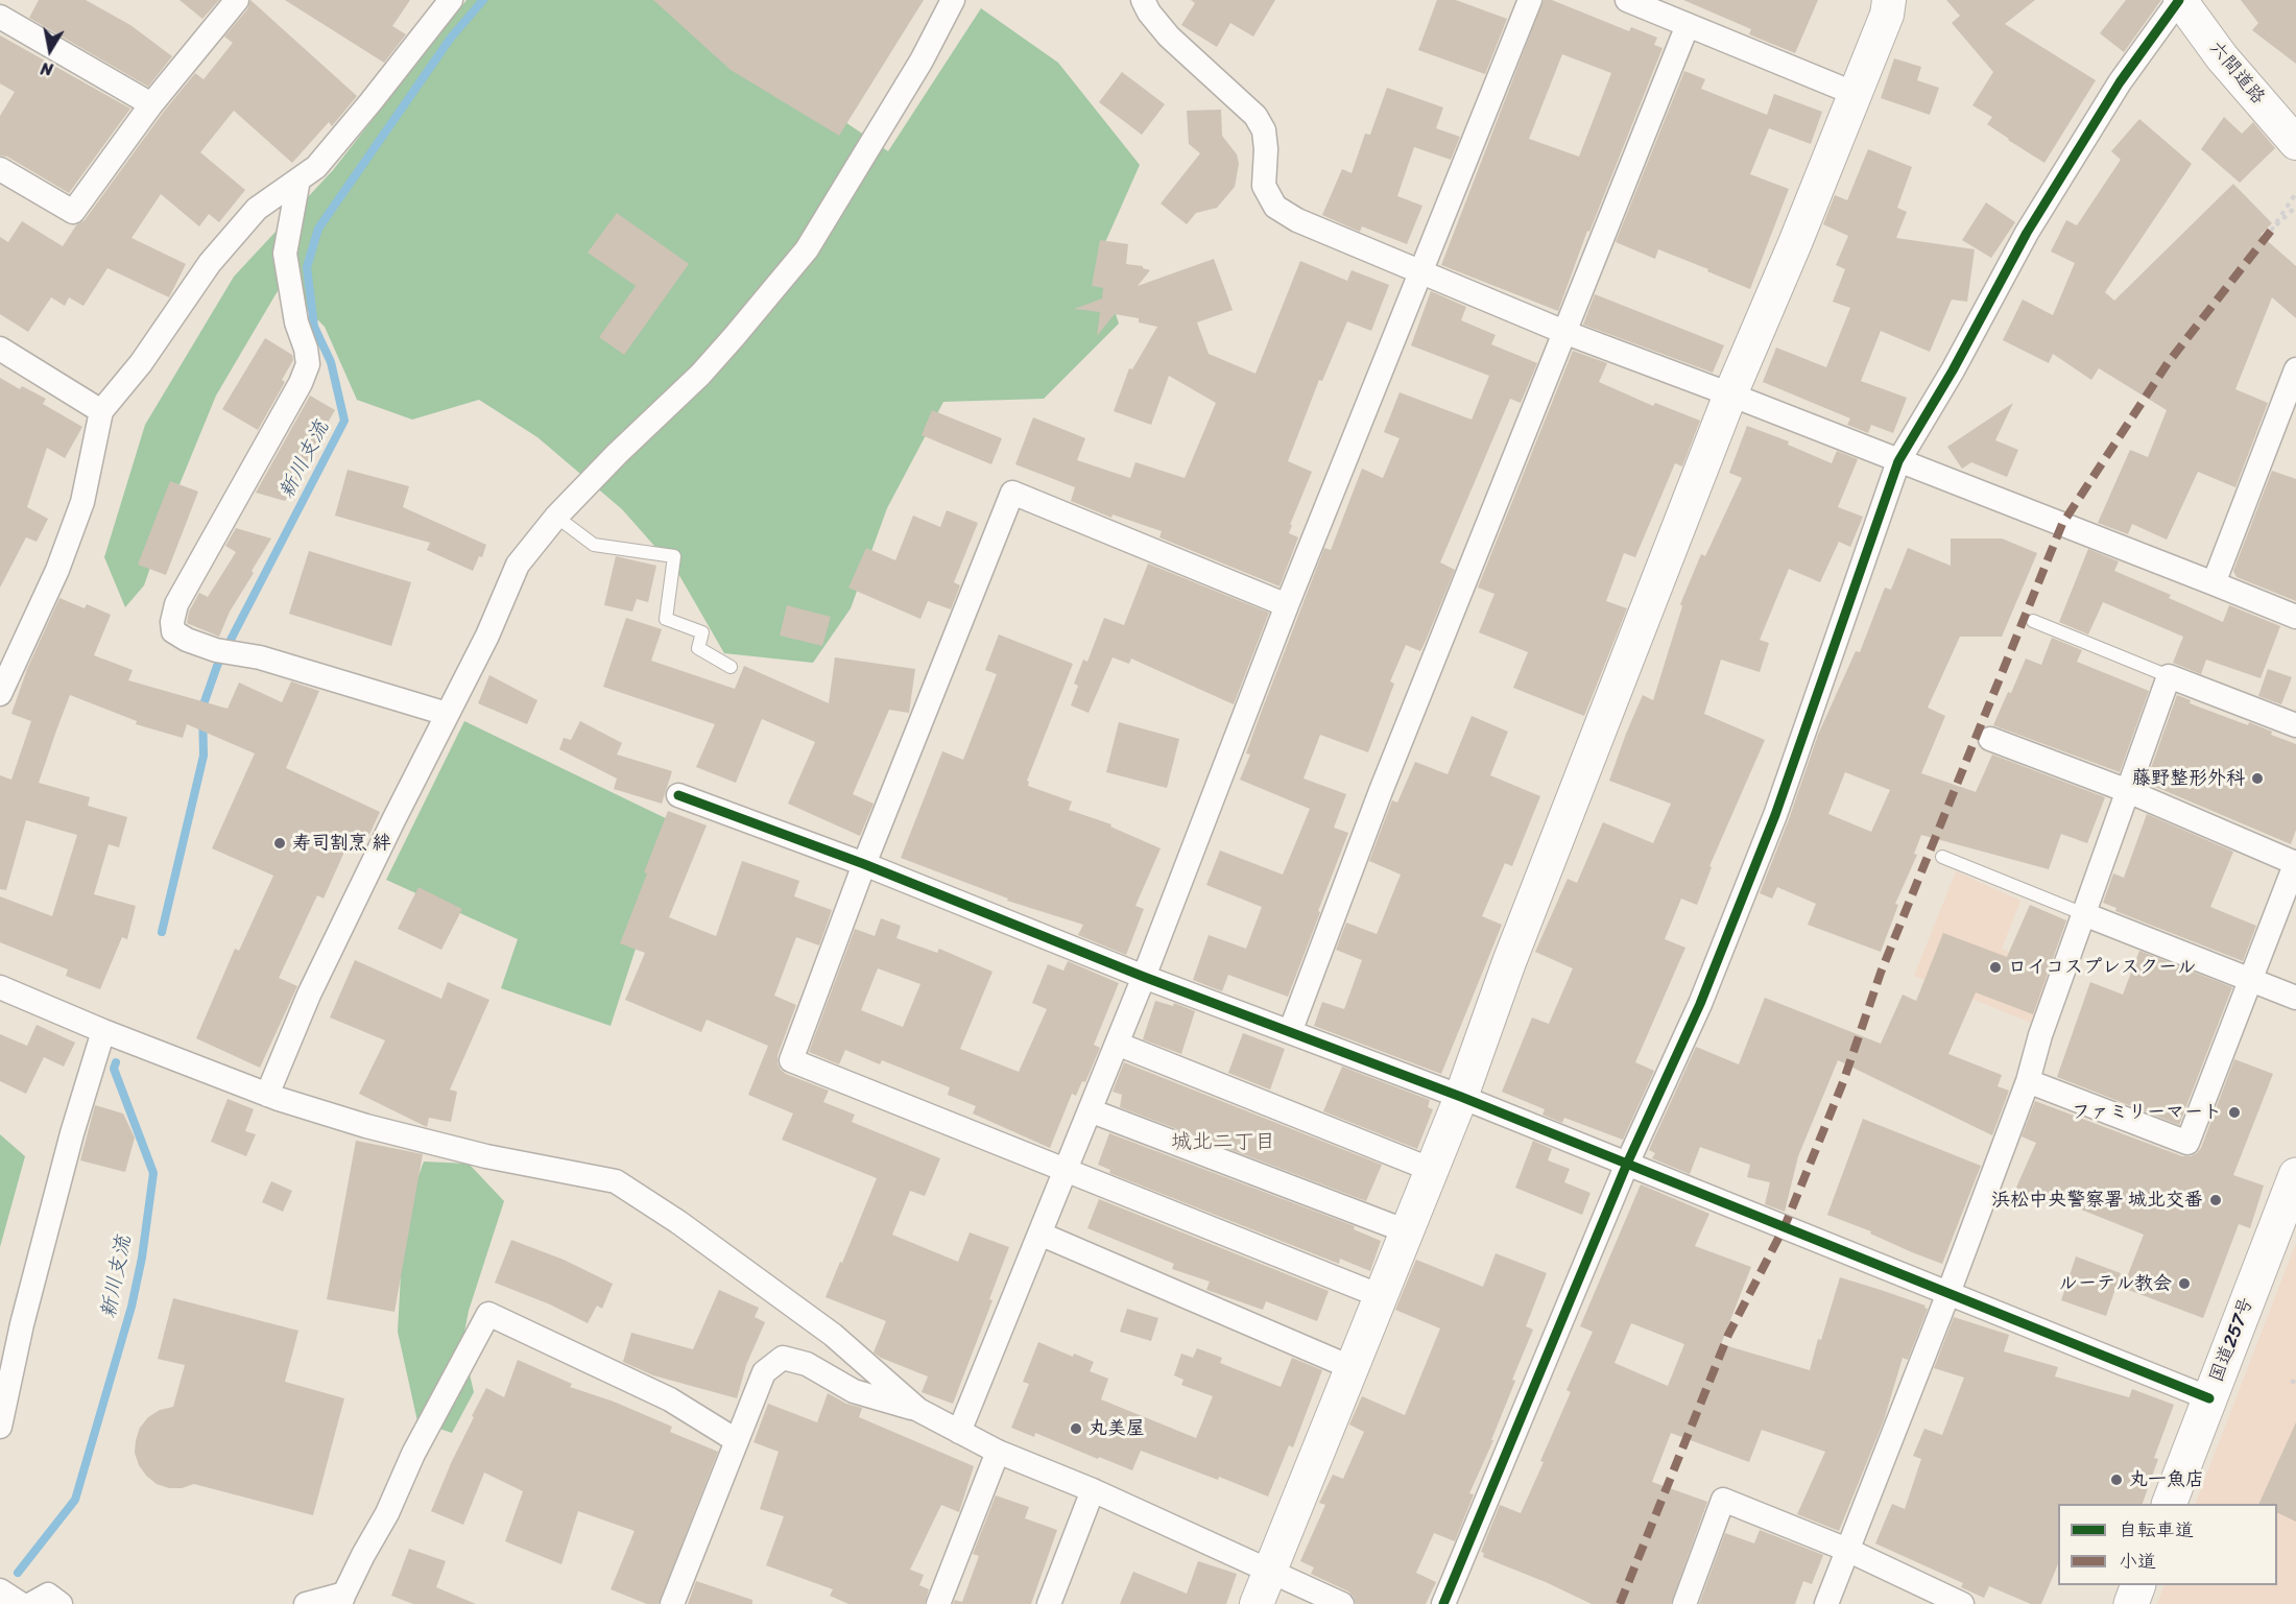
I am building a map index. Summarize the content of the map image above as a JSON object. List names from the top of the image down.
{
  "streets": {
    "highway": ["国道257号"],
    "street": ["六間道路"]
  },
  "districts": ["城北二丁目"],
  "water": ["新川支流"],
  "places": [
    "藤野整形外科",
    "寿司割烹 絆",
    "ロイコスプレスクール",
    "ファミリーマート",
    "浜松中央警察署 城北交番",
    "ルーテル教会",
    "丸美屋",
    "丸一魚店"
  ],
  "legend": ["自転車道", "小道"],
  "north": "bottom"
}
